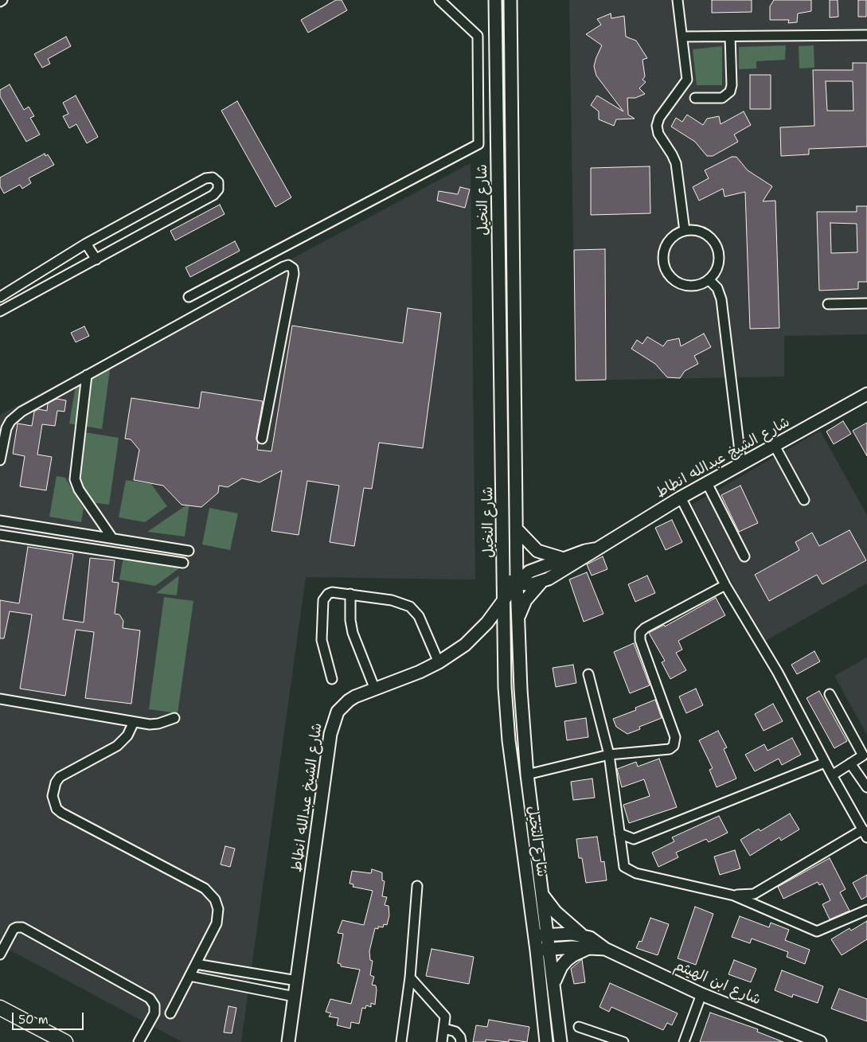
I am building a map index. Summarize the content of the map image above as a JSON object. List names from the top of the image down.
{
  "streets": {
    "main road": ["شارع النخيل", "شارع الشيخ عبدالله انطاط", "شارع ابن الهيثم"]
  },
  "crossings": [
    ["شارع النخيل", "شارع الشيخ عبدالله انطاط"]
  ],
  "scale_bar": "50 m"
}
